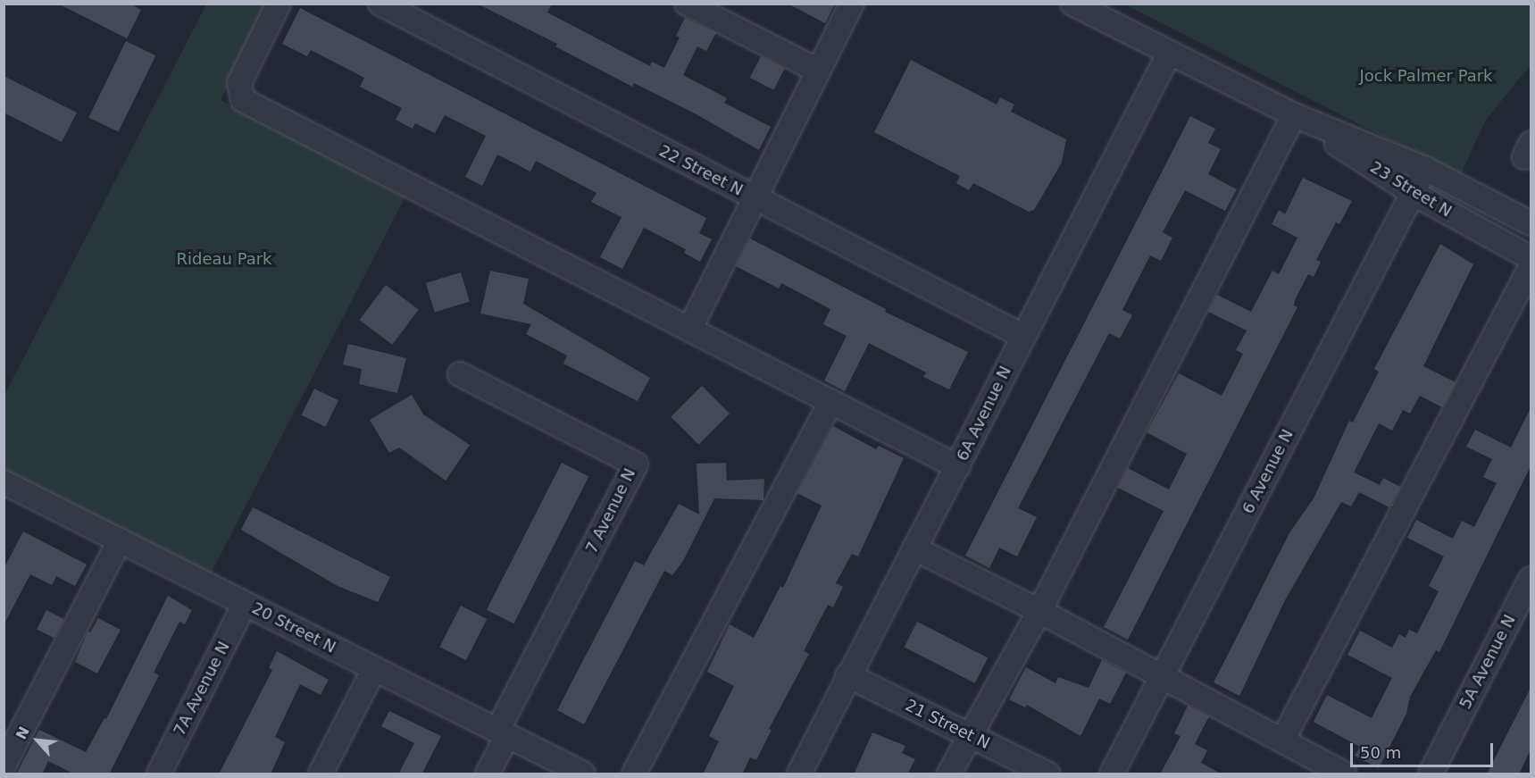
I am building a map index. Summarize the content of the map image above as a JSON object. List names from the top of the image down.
{
  "streets": {
    "street": [
      "22 Street N",
      "23 Street N",
      "6A Avenue N",
      "6 Avenue N",
      "7 Avenue N",
      "20 Street N",
      "5A Avenue N",
      "7A Avenue N",
      "21 Street N"
    ]
  },
  "crossings": [
    ["22 Street N", "6A Avenue N"],
    ["23 Street N", "6A Avenue N"],
    ["23 Street N", "6 Avenue N"],
    ["6A Avenue N", "21 Street N"],
    ["7 Avenue N", "20 Street N"],
    ["20 Street N", "7A Avenue N"]
  ],
  "parks": ["Jock Palmer Park", "Rideau Park"],
  "scale_bar": "50 m",
  "north": "top left"
}
